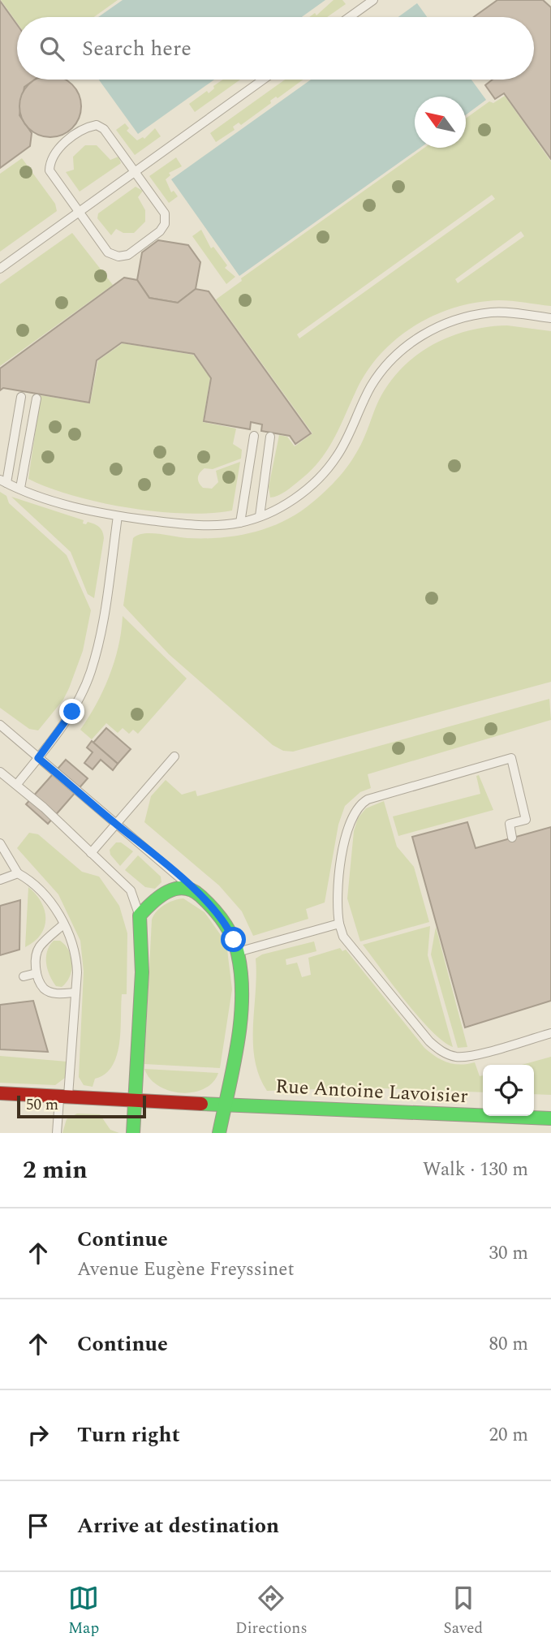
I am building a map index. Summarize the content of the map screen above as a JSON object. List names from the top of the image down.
{
  "streets": {
    "street": ["Rue Antoine Lavoisier"]
  },
  "scale_bar": "50 m",
  "north": "top left",
  "page": {
    "search": "Search here",
    "scale": "50 m",
    "heading": ["2 min", "Walk · 130 m"],
    "list": [
      ["Continue", "Avenue Eugène Freyssinet", "30 m"],
      ["Continue", "80 m"],
      ["Turn right", "20 m"],
      "Arrive at destination"
    ],
    "nav": ["Map", "Directions", "Saved"]
  }
}
